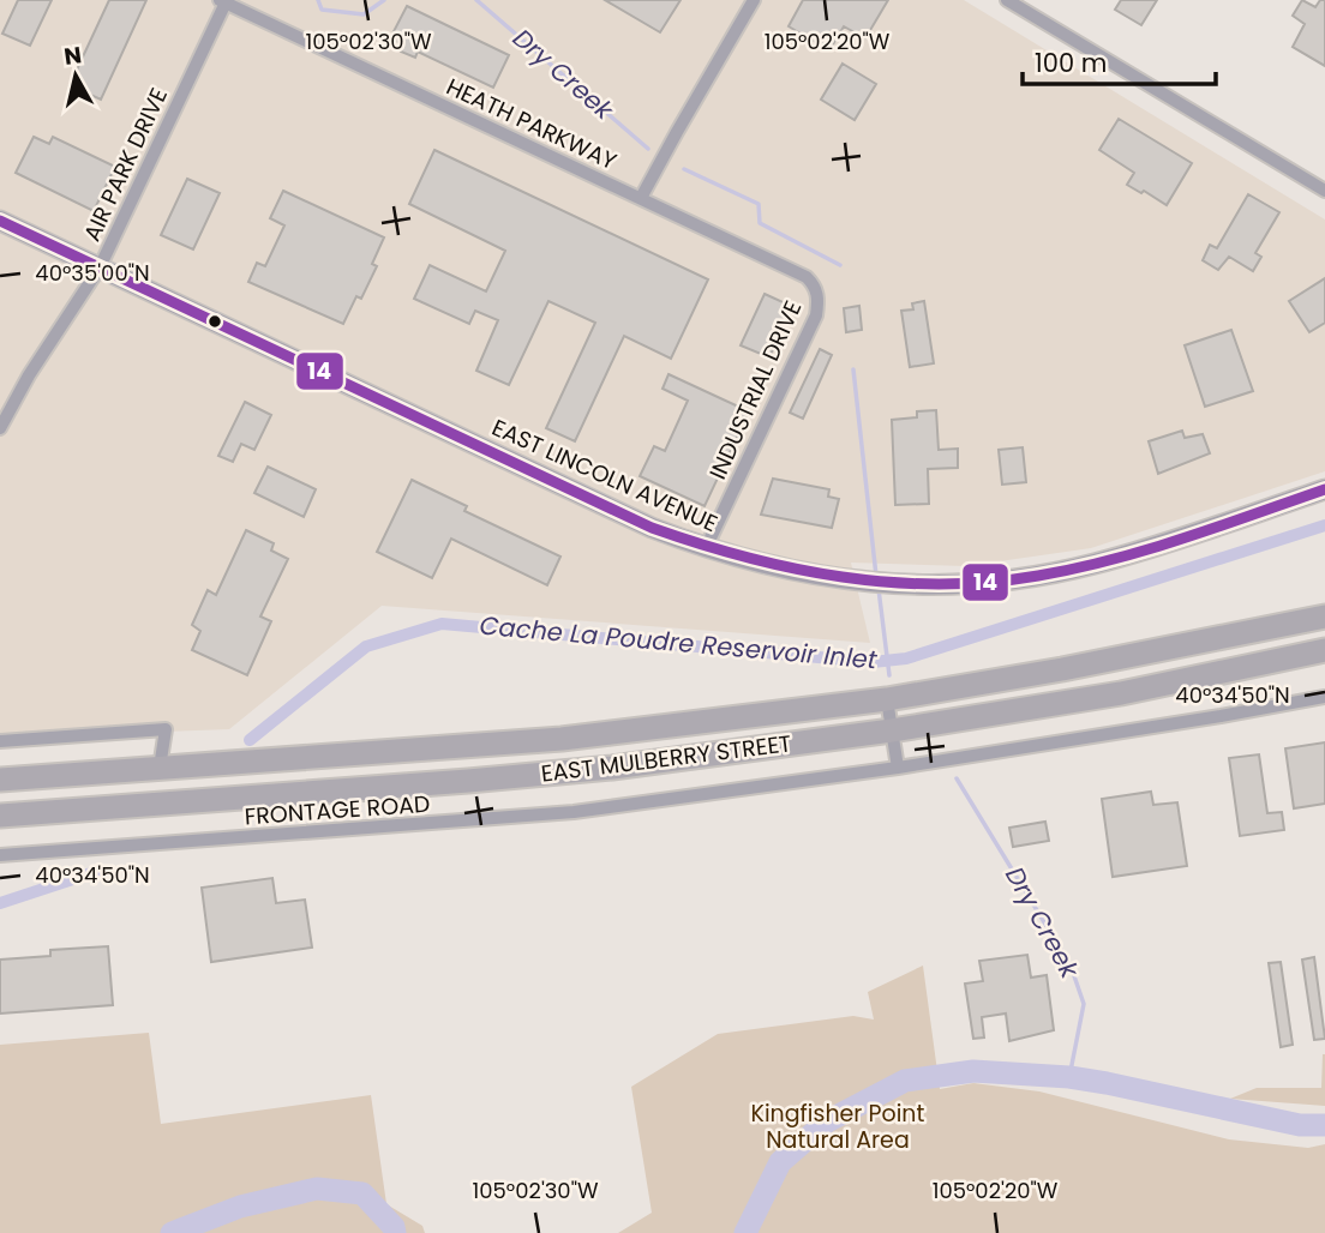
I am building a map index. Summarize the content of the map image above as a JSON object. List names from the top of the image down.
{
  "streets": {
    "highway": ["EAST MULBERRY STREET"],
    "street": [
      "HEATH PARKWAY",
      "AIR PARK DRIVE",
      "INDUSTRIAL DRIVE",
      "EAST LINCOLN AVENUE",
      "FRONTAGE ROAD"
    ]
  },
  "crossings": [
    ["HEATH PARKWAY", "AIR PARK DRIVE"],
    ["HEATH PARKWAY", "INDUSTRIAL DRIVE"],
    ["AIR PARK DRIVE", "EAST LINCOLN AVENUE"],
    ["INDUSTRIAL DRIVE", "EAST LINCOLN AVENUE"]
  ],
  "water": ["Dry Creek", "Cache La Poudre Reservoir Inlet"],
  "parks": ["Kingfisher Point Natural Area"],
  "lines": ["transit line 14"],
  "scale_bar": "100 m",
  "north": "top",
  "coordinates": [
    "105°02'30\"W",
    "105°02'20\"W",
    "40°35'00\"N",
    "40°34'50\"N"
  ]
}
